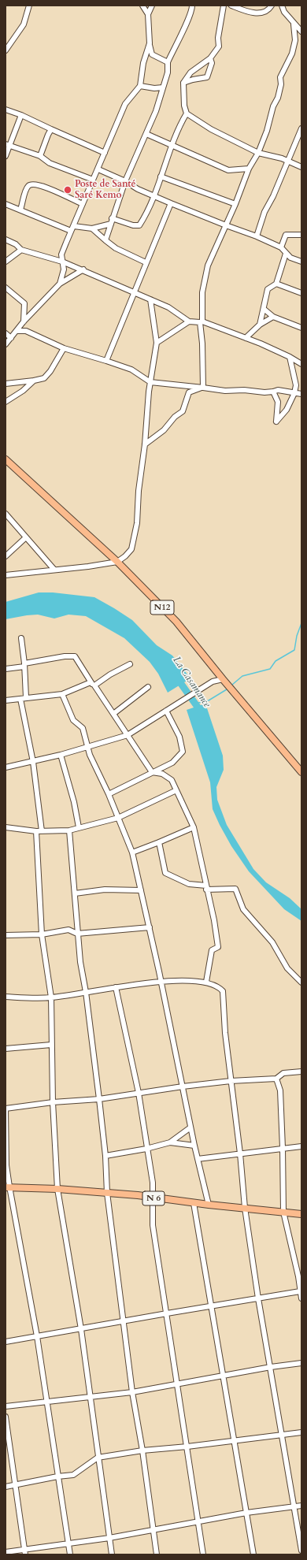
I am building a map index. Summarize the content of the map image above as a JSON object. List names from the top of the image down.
{
  "streets": {
    "main road": ["N12", "N 6"]
  },
  "water": ["La Casamance"],
  "places": ["Poste de Santé Saré Kemo"]
}
